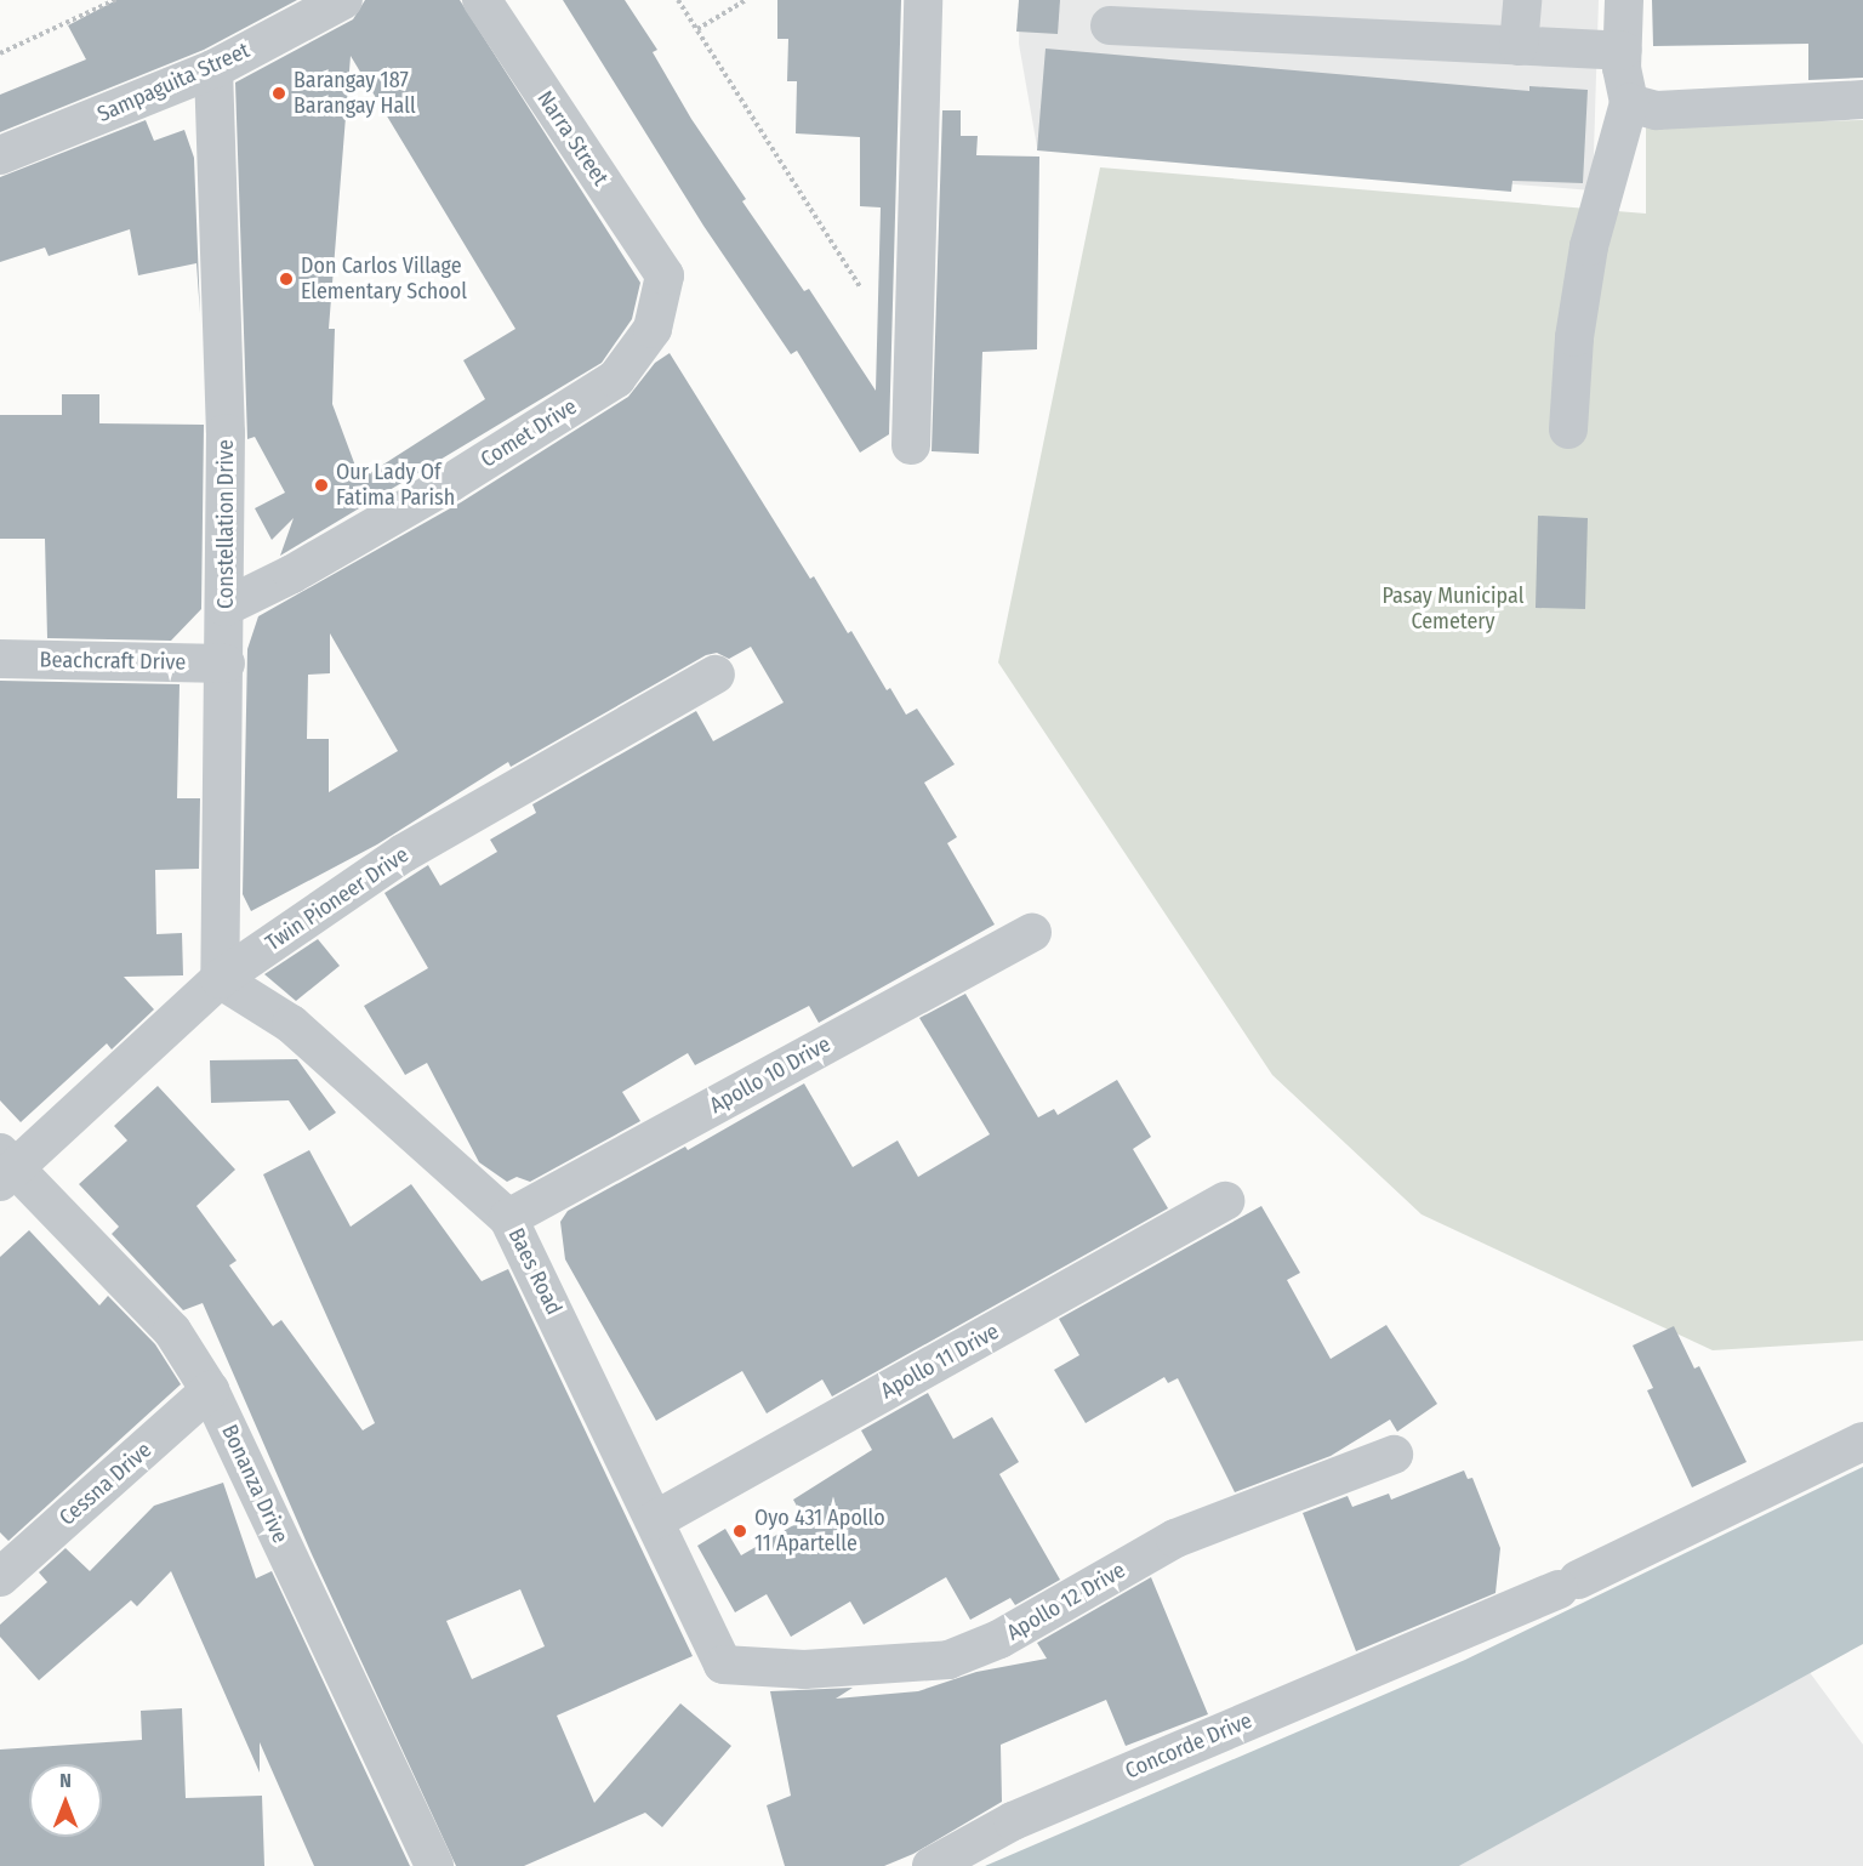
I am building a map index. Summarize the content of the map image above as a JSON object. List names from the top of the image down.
{
  "streets": {
    "street": [
      "Sampaguita Street",
      "Narra Street",
      "Comet Drive",
      "Constellation Drive",
      "Beachcraft Drive",
      "Twin Pioneer Drive",
      "Apollo 10 Drive",
      "Baes Road",
      "Apollo 11 Drive",
      "Cessna Drive",
      "Bonanza Drive",
      "Apollo 12 Drive",
      "Concorde Drive"
    ]
  },
  "crossings": [
    ["Sampaguita Street", "Constellation Drive"],
    ["Narra Street", "Comet Drive"],
    ["Comet Drive", "Constellation Drive"],
    ["Constellation Drive", "Beachcraft Drive"],
    ["Constellation Drive", "Twin Pioneer Drive"],
    ["Constellation Drive", "Baes Road"],
    ["Twin Pioneer Drive", "Baes Road"],
    ["Twin Pioneer Drive", "Bonanza Drive"],
    ["Apollo 10 Drive", "Baes Road"],
    ["Baes Road", "Apollo 11 Drive"],
    ["Baes Road", "Apollo 12 Drive"],
    ["Cessna Drive", "Bonanza Drive"]
  ],
  "parks": ["Pasay Municipal Cemetery"],
  "places": [
    "Barangay 187 Barangay Hall",
    "Don Carlos Village Elementary School",
    "Our Lady Of Fatima Parish",
    "Oyo 431 Apollo 11 Apartelle"
  ],
  "north": "top"
}
